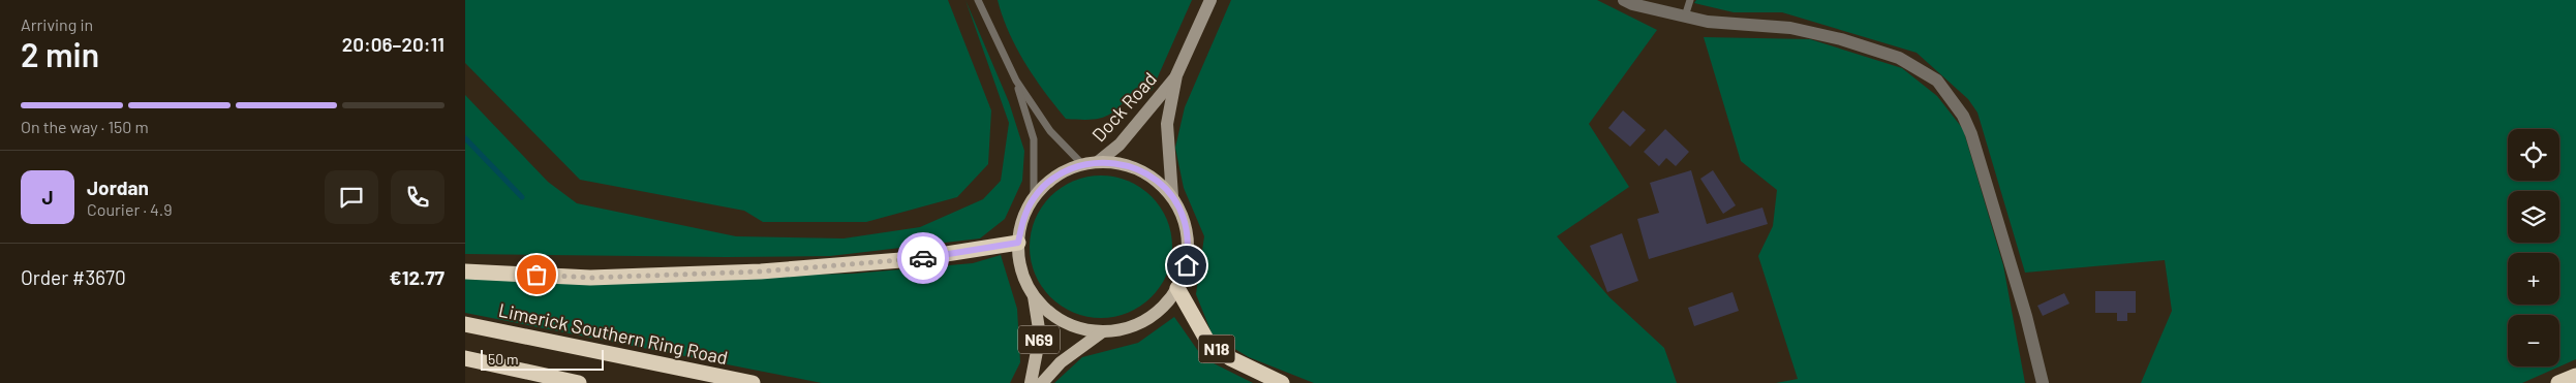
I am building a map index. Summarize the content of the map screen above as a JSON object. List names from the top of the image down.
{
  "streets": {
    "highway": ["Limerick Southern Ring Road", "N18"],
    "main road": ["Dock Road", "N69"]
  },
  "crossings": [
    ["Dock Road", "N69"],
    ["Dock Road", "N18"],
    ["N69", "N18"]
  ],
  "scale_bar": "50 m",
  "page": {
    "heading": ["2 min", "Arriving in", "20:06–20:11"],
    "panel": [
      "Jordan",
      "Courier · 4.9",
      "Order #3670",
      "€12.77"
    ],
    "bar": "On the way · 150 m",
    "map_buttons": ["+", "−"],
    "round": "J",
    "scale": "50 m"
  }
}
